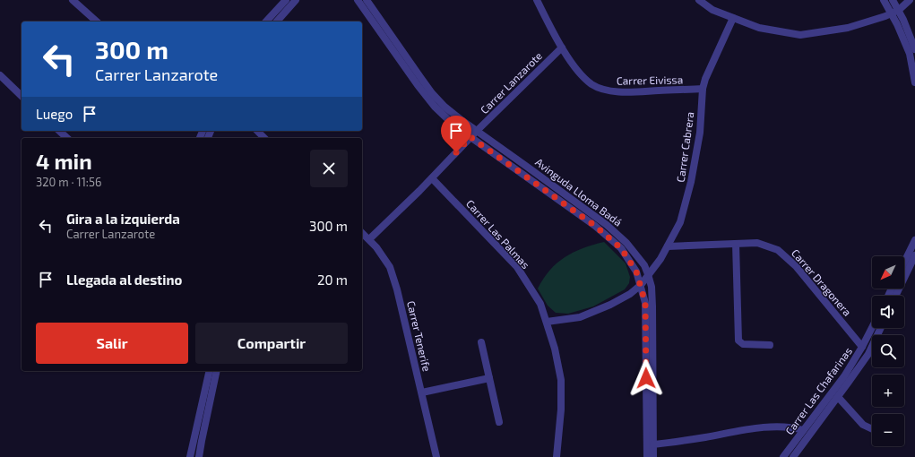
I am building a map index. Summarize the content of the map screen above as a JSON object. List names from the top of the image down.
{
  "streets": {
    "street": [
      "Carrer Eivissa",
      "Carrer Lanzarote",
      "Carrer Cabrera",
      "Avinguda Lloma Badá",
      "Carrer Las Palmas",
      "Carrer Dragonera",
      "Carrer Tenerife",
      "Carrer Las Chafarinas"
    ]
  },
  "crossings": [
    ["Carrer Eivissa", "Carrer Lanzarote"],
    ["Carrer Eivissa", "Carrer Cabrera"],
    ["Carrer Lanzarote", "Avinguda Lloma Badá"],
    ["Carrer Lanzarote", "Carrer Las Palmas"],
    ["Carrer Lanzarote", "Carrer Tenerife"],
    ["Carrer Cabrera", "Avinguda Lloma Badá"],
    ["Carrer Cabrera", "Carrer Las Palmas"],
    ["Carrer Cabrera", "Carrer Dragonera"],
    ["Carrer Dragonera", "Carrer Las Chafarinas"]
  ],
  "north": "bottom left",
  "page": {
    "turn": ["300 m", "Carrer Lanzarote"],
    "then": "Luego",
    "heading": ["4 min", "320 m · 11:56"],
    "list": [
      {
        "name": "Gira a la izquierda",
        "note": "Carrer Lanzarote",
        "value": "300 m"
      },
      {
        "name": "Llegada al destino",
        "value": "20 m"
      }
    ],
    "map_buttons": ["+", "−"],
    "buttons": ["Salir", "Compartir"]
  }
}
